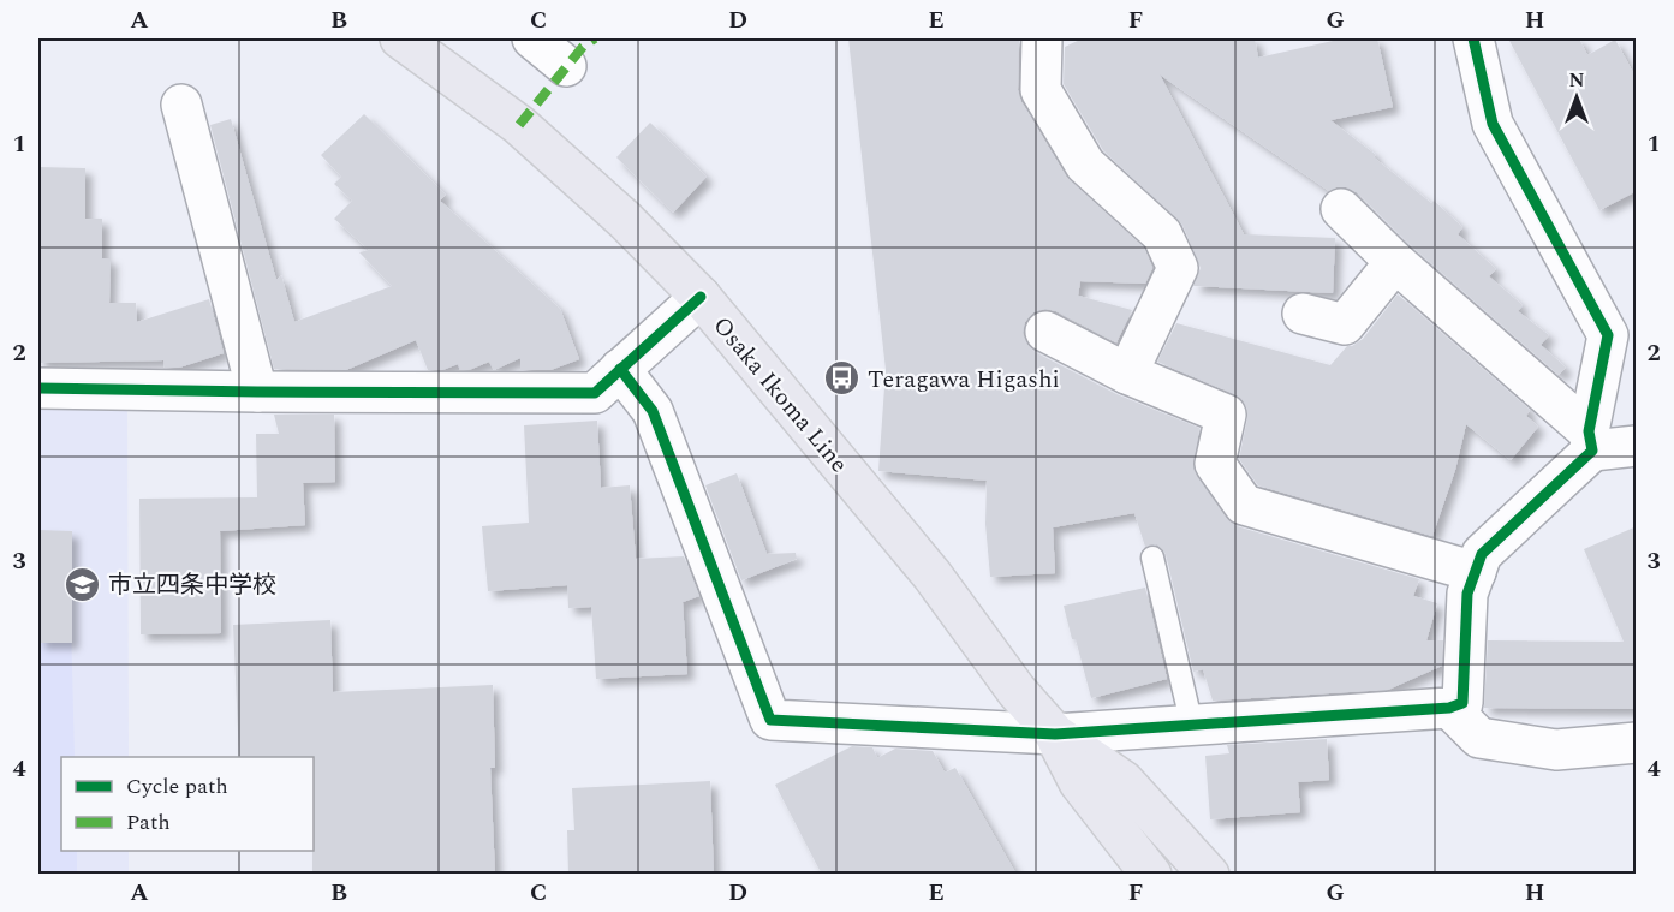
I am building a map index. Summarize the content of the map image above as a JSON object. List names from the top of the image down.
{
  "streets": {
    "main road": ["Osaka Ikoma Line"]
  },
  "places": {
    "bus stop": ["Teragawa Higashi"],
    "school or university": ["市立四条中学校"]
  },
  "legend": ["Cycle path", "Path"],
  "north": "top",
  "grid": {
    "columns": [
      "A",
      "B",
      "C",
      "D",
      "E",
      "F",
      "G",
      "H"
    ],
    "rows": [
      "1",
      "2",
      "3",
      "4"
    ]
  }
}
